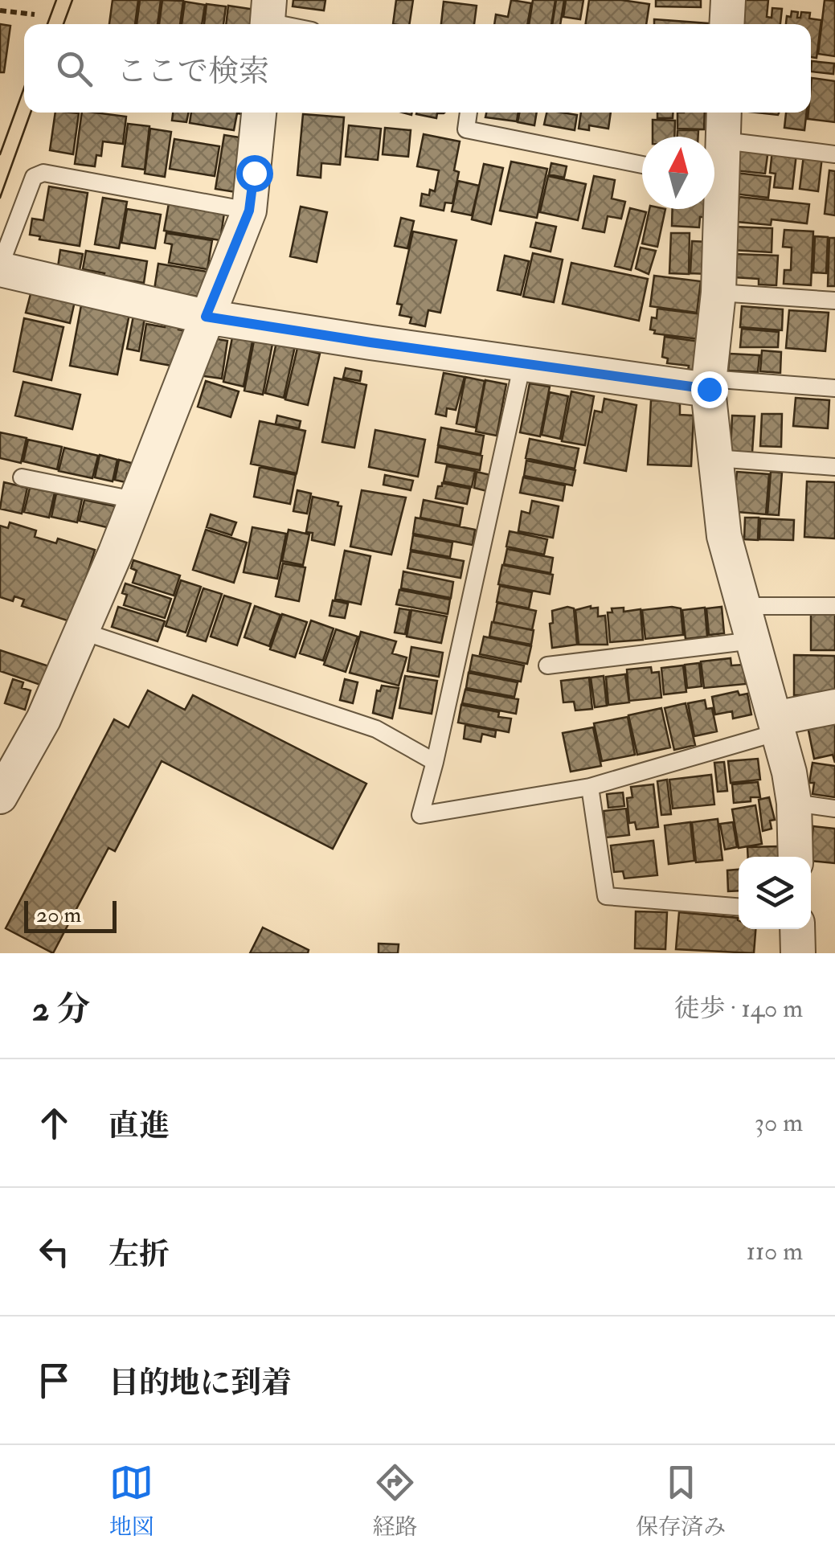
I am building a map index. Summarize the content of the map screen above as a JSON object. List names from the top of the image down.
{
  "scale_bar": "20 m",
  "north": "top",
  "page": {
    "search": "ここで検索",
    "scale": "20 m",
    "heading": ["2 分", "徒歩 · 140 m"],
    "list": [
      ["直進", "30 m"],
      ["左折", "110 m"],
      "目的地に到着"
    ],
    "nav": ["地図", "経路", "保存済み"]
  }
}
